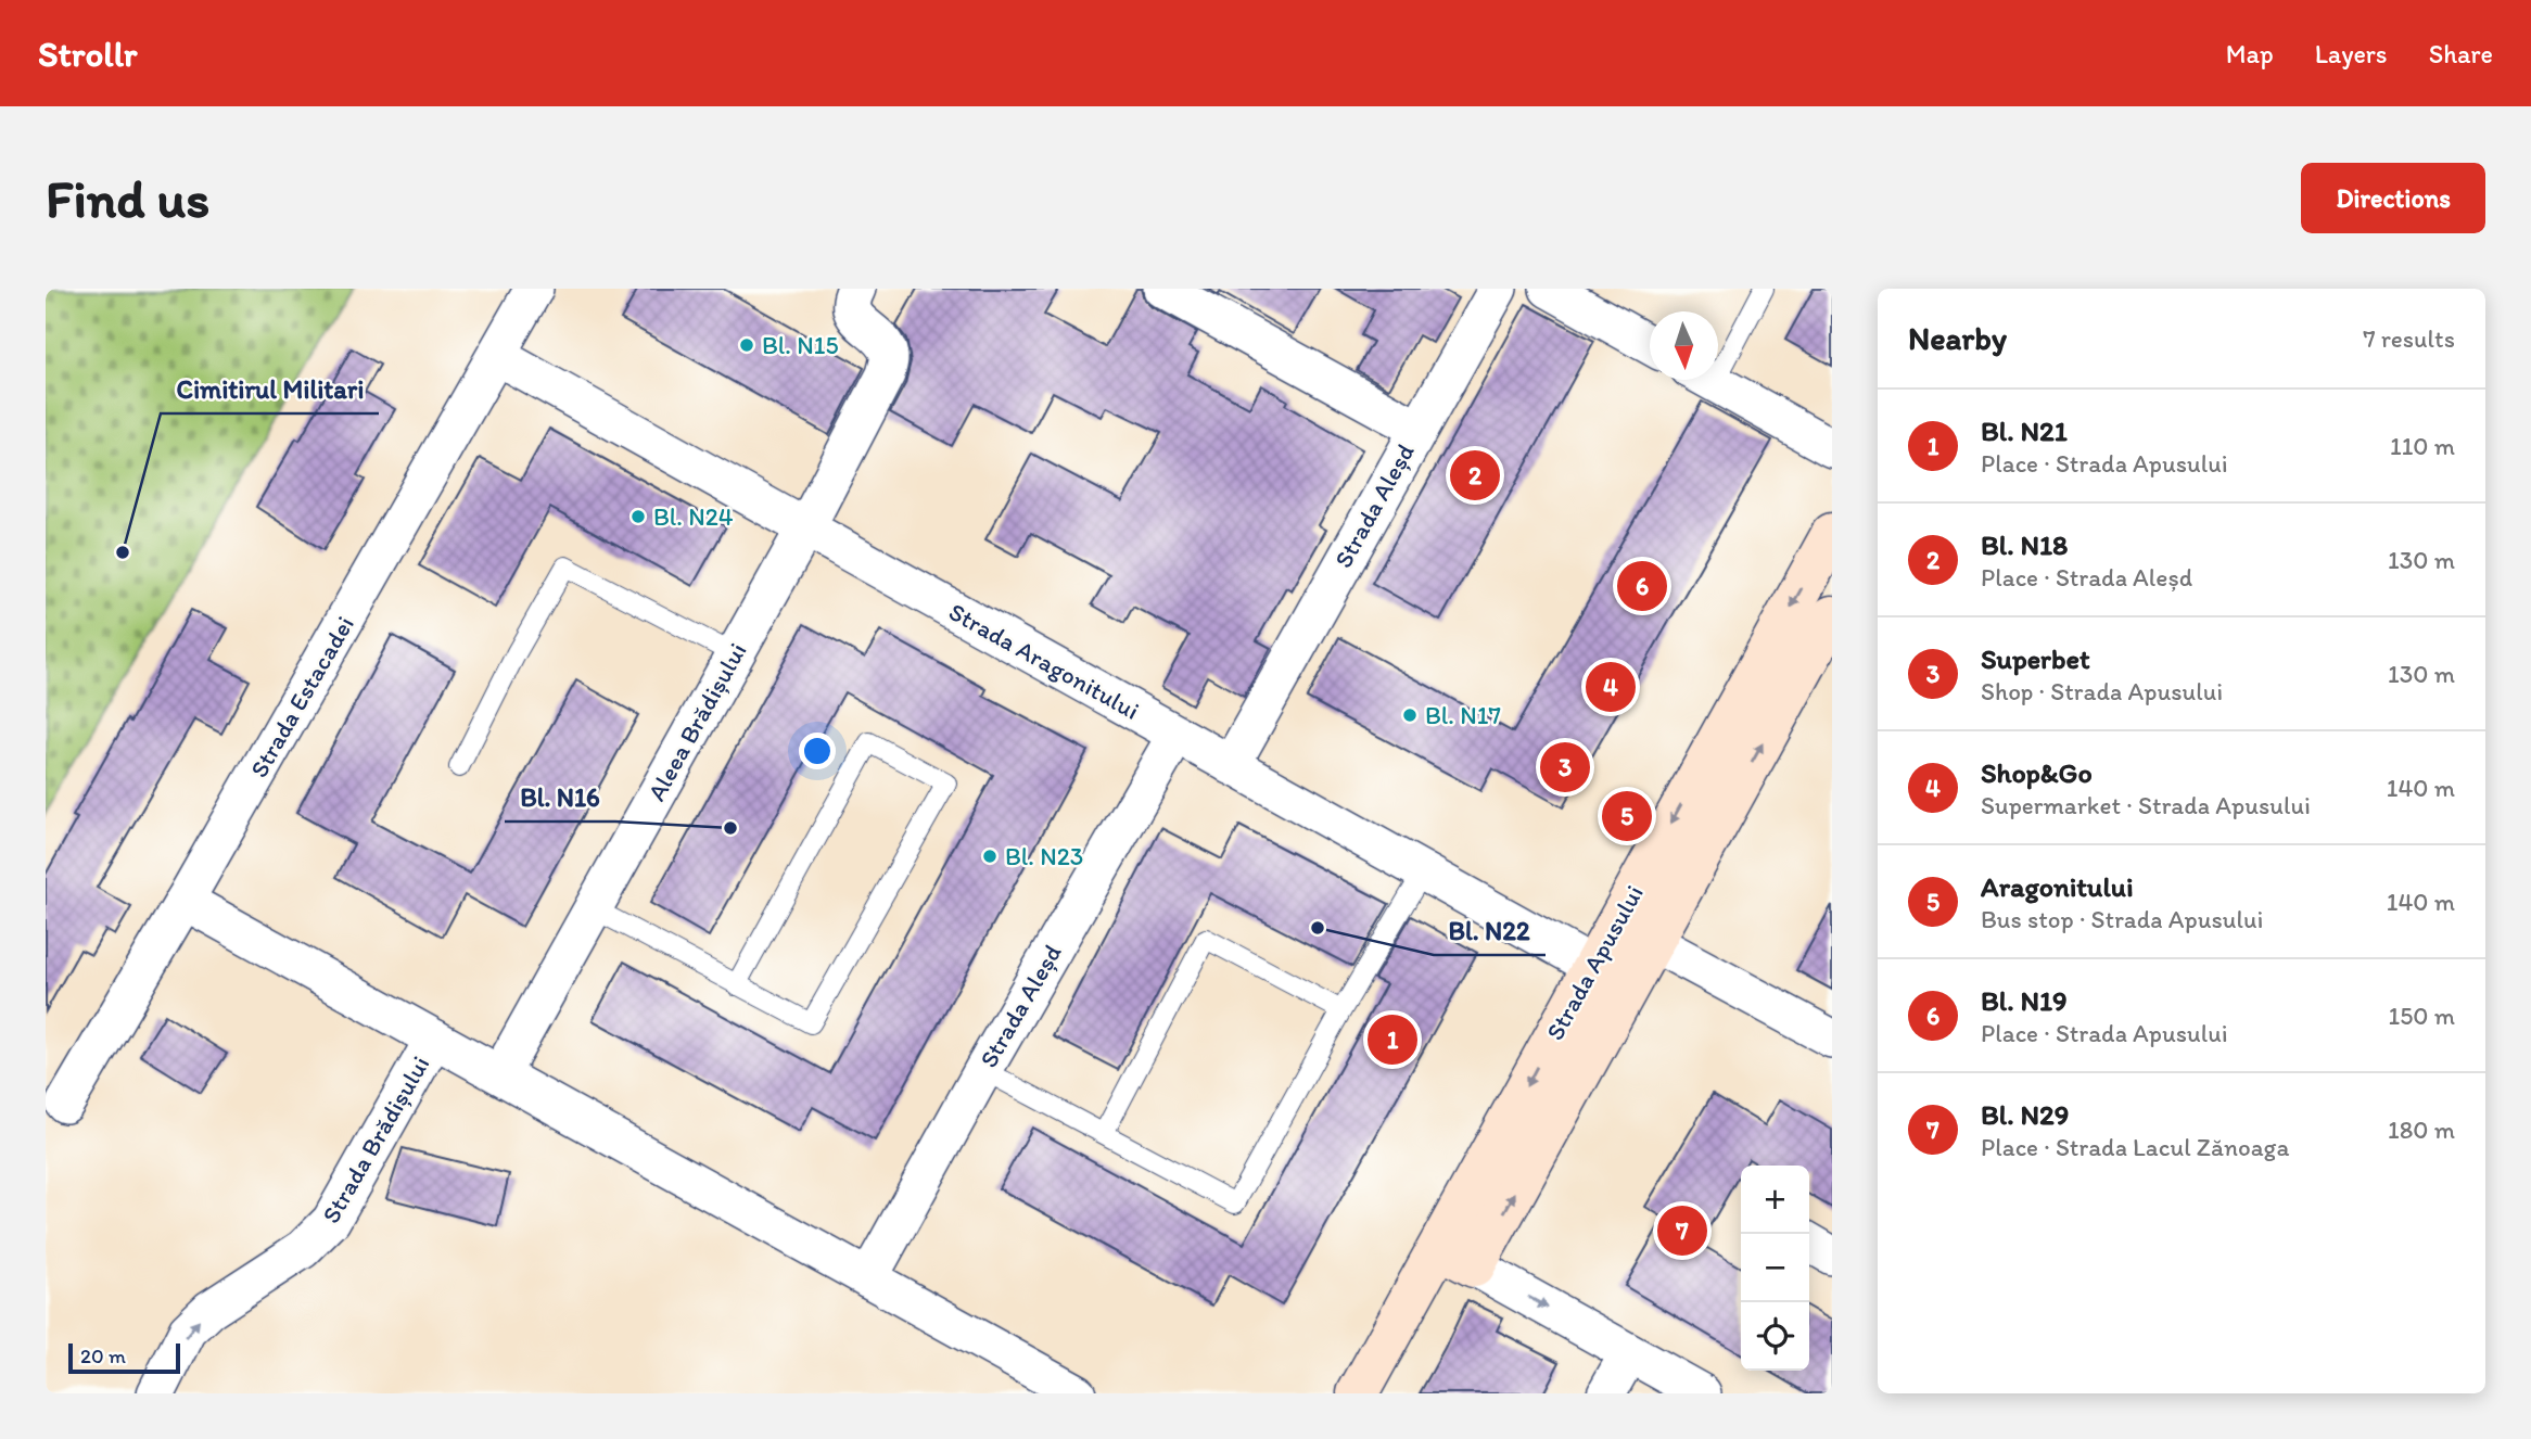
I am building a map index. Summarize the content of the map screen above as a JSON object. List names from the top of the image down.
{
  "streets": {
    "main road": ["Strada Apusului"],
    "street": [
      "Strada Aleșd",
      "Strada Aragonitului",
      "Strada Estacadei",
      "Aleea Brădișului",
      "Strada Brădișului"
    ]
  },
  "crossings": [
    ["Strada Aleșd", "Strada Aragonitului"],
    ["Strada Aragonitului", "Strada Estacadei"],
    ["Strada Aragonitului", "Aleea Brădișului"],
    ["Strada Aragonitului", "Strada Apusului"]
  ],
  "one_way": ["Strada Brădișului"],
  "places": [
    "Bl. N15",
    "Bl. N24",
    "Cimitirul Militari",
    "Bl. N17",
    "Bl. N16",
    "Bl. N23",
    "Bl. N22"
  ],
  "scale_bar": "20 m",
  "north": "bottom",
  "page": {
    "header": "Strollr",
    "nav": ["Map", "Layers", "Share"],
    "buttons": "Directions",
    "title": "Find us",
    "heading": ["Nearby", "7 results"],
    "list": [
      {
        "mark": "1",
        "name": "Bl. N21",
        "note": "Place · Strada Apusului",
        "value": "110 m"
      },
      {
        "mark": "2",
        "name": "Bl. N18",
        "note": "Place · Strada Aleșd",
        "value": "130 m"
      },
      {
        "mark": "3",
        "name": "Superbet",
        "note": "Shop · Strada Apusului",
        "value": "130 m"
      },
      {
        "mark": "4",
        "name": "Shop&Go",
        "note": "Supermarket · Strada Apusului",
        "value": "140 m"
      },
      {
        "mark": "5",
        "name": "Aragonitului",
        "note": "Bus stop · Strada Apusului",
        "value": "140 m"
      },
      {
        "mark": "6",
        "name": "Bl. N19",
        "note": "Place · Strada Apusului",
        "value": "150 m"
      },
      {
        "mark": "7",
        "name": "Bl. N29",
        "note": "Place · Strada Lacul Zănoaga",
        "value": "180 m"
      }
    ],
    "pins": [
      "2",
      "6",
      "4",
      "3",
      "5",
      "1",
      "7"
    ],
    "map_buttons": ["+", "−"],
    "scale": "20 m"
  }
}
